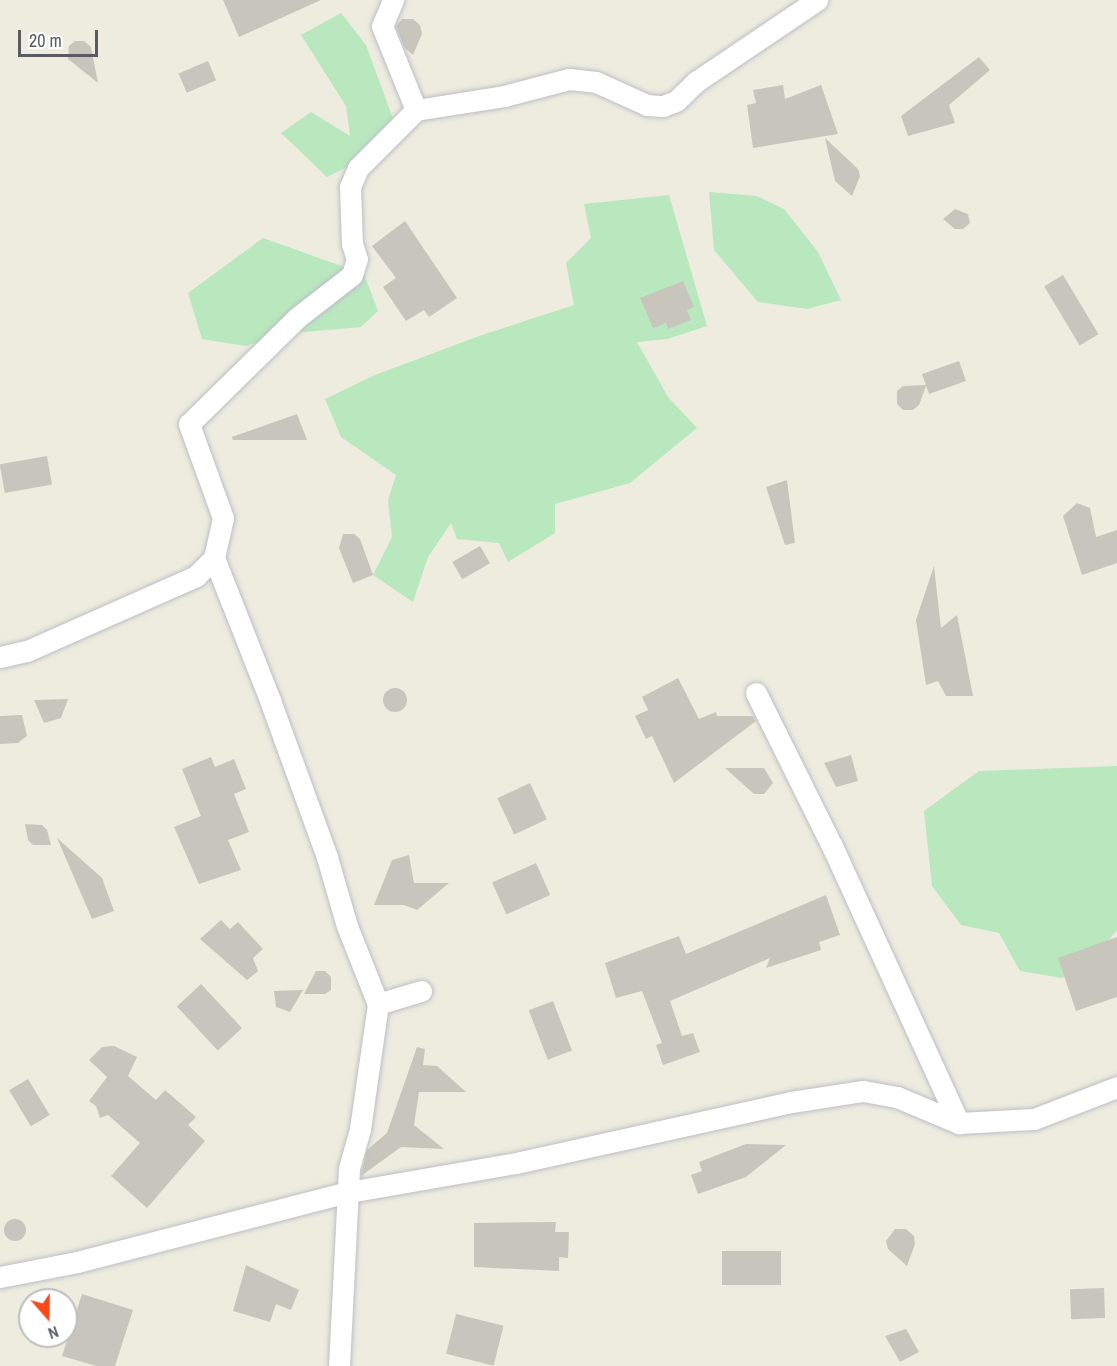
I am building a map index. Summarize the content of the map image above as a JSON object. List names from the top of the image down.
{
  "scale_bar": "20 m",
  "north": "bottom"
}
